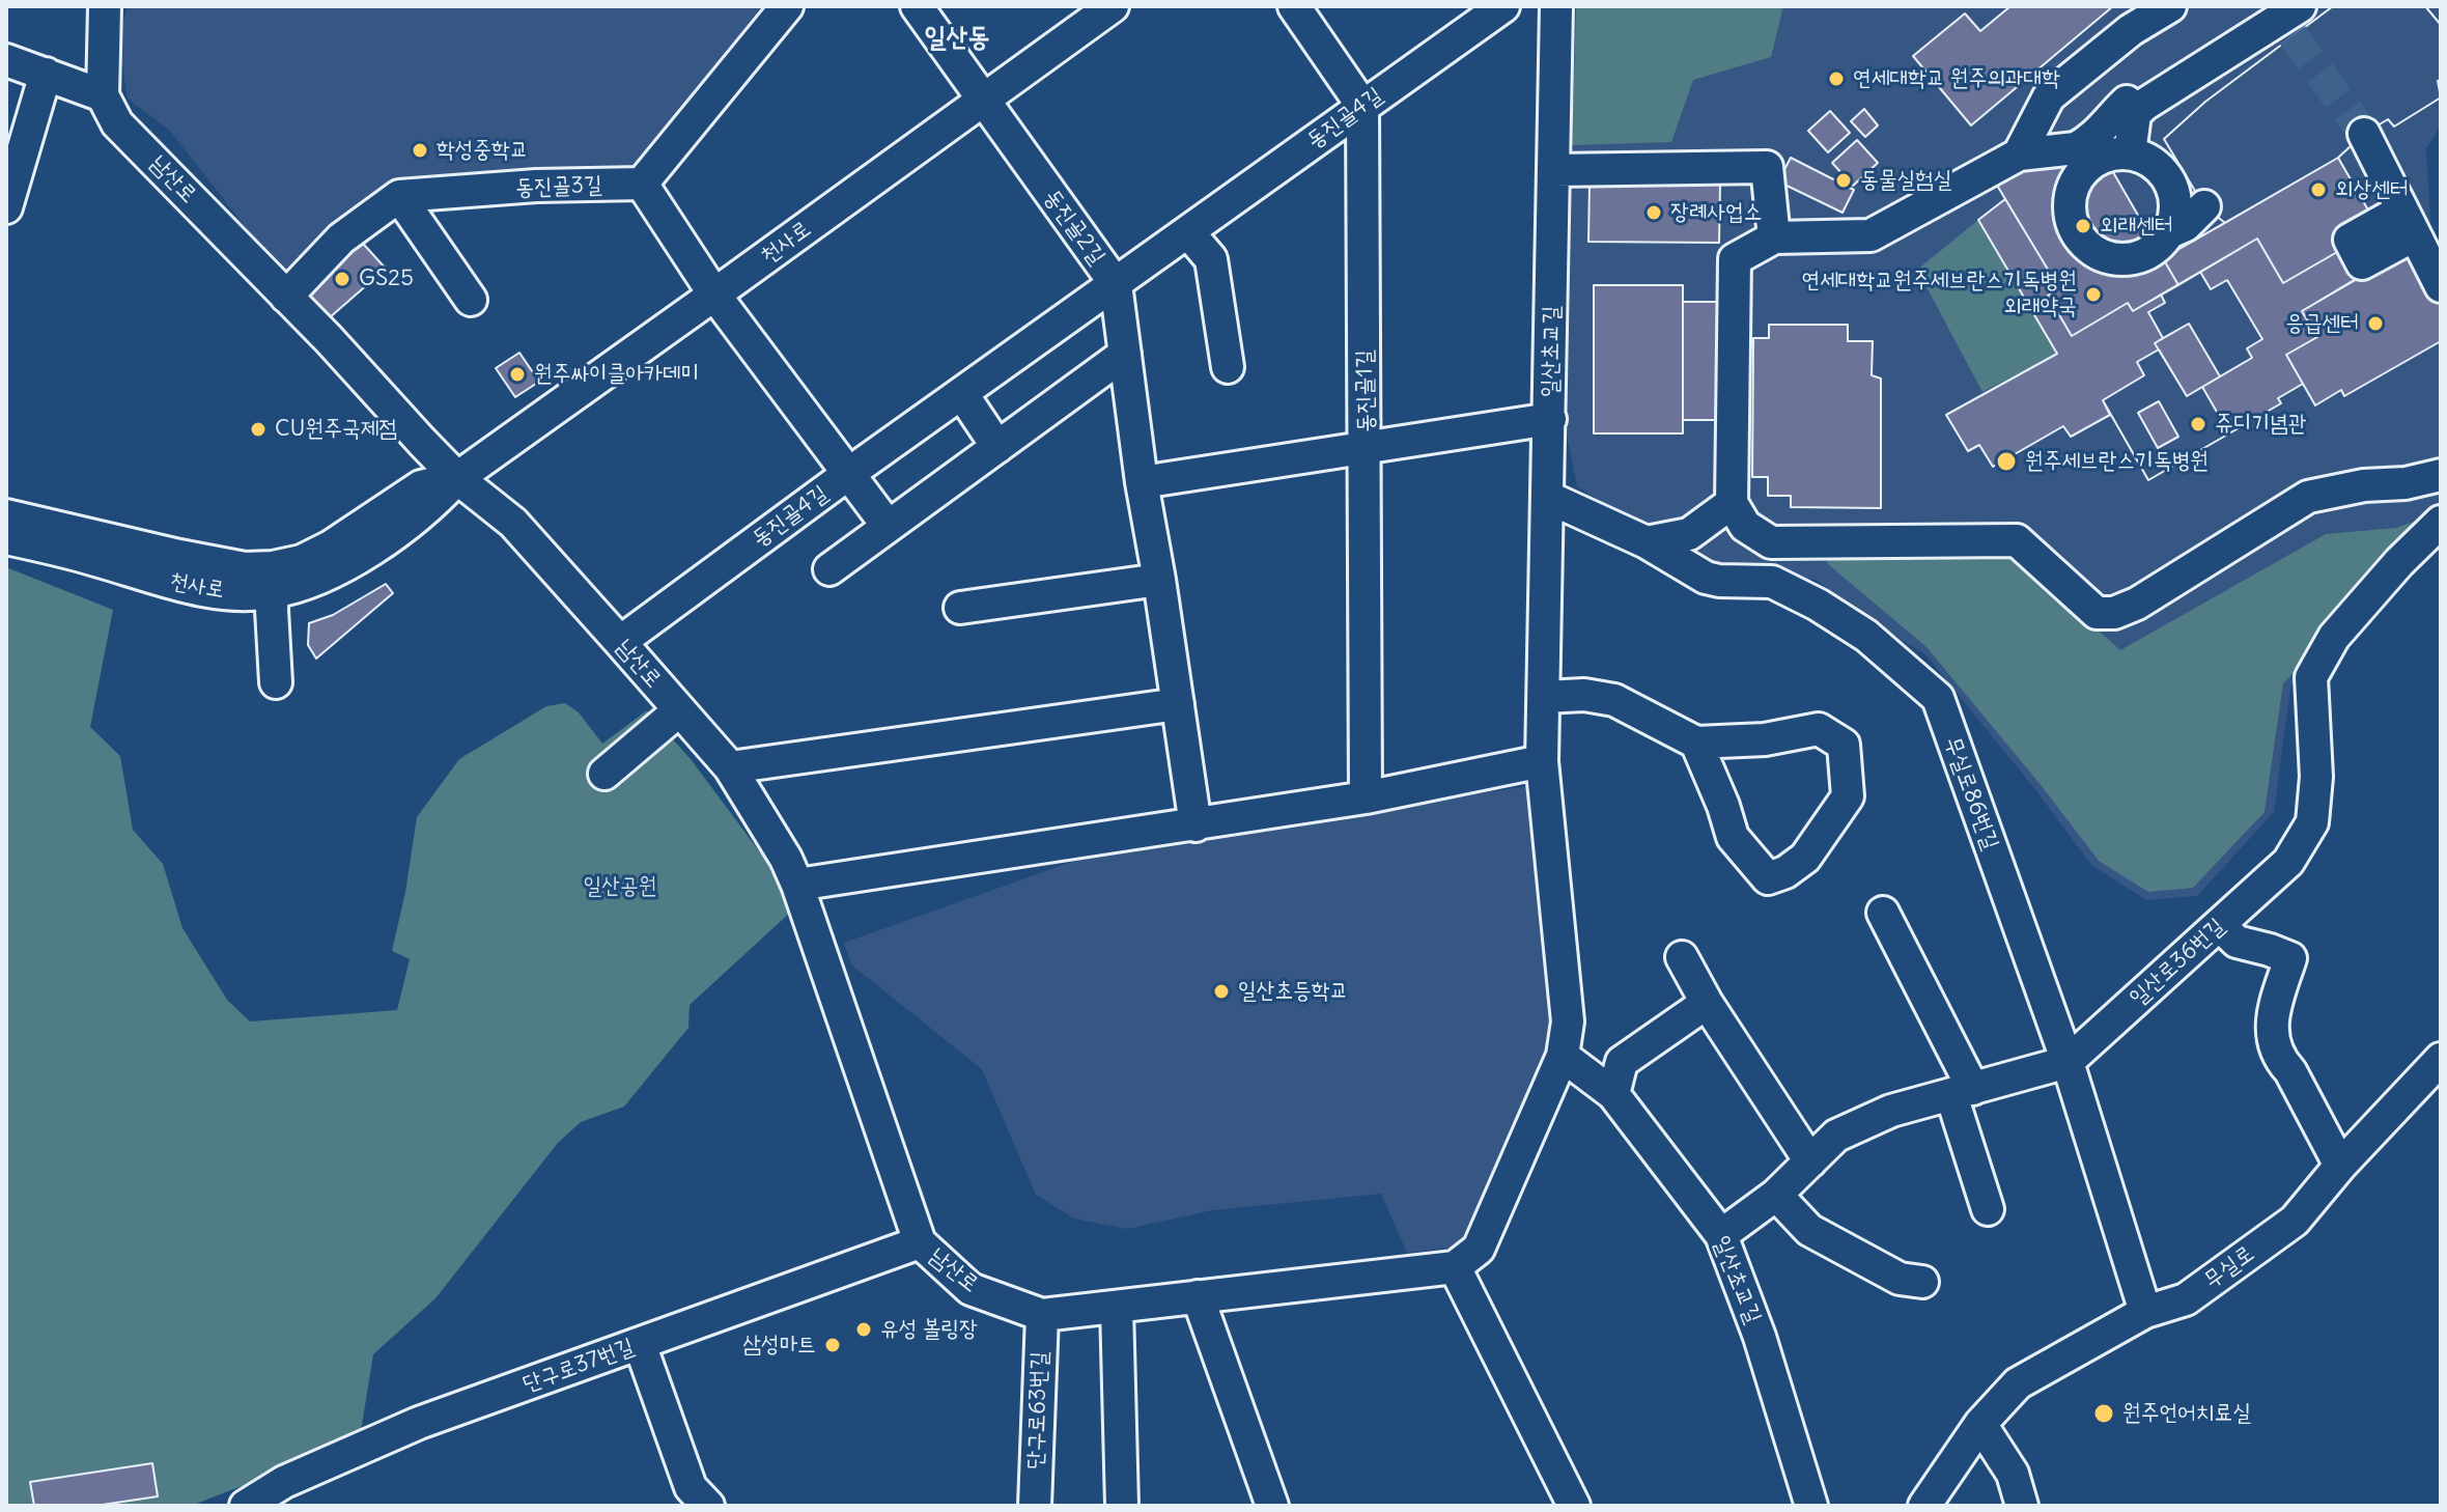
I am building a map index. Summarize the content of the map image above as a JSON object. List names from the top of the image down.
{
  "streets": {
    "street": [
      "동진골4길",
      "남산로",
      "동진골3길",
      "동진골2길",
      "천사로",
      "일산초교길",
      "동진골1길",
      "무실로86번길",
      "일산로36번길",
      "무실로",
      "단구로37번길",
      "단구로63번길"
    ]
  },
  "crossings": [
    ["동진골4길", "남산로"],
    ["동진골4길", "동진골2길"],
    ["동진골4길", "동진골1길"],
    ["남산로", "천사로"],
    ["남산로", "일산초교길"],
    ["남산로", "단구로37번길"],
    ["남산로", "단구로63번길"],
    ["동진골2길", "천사로"],
    ["일산초교길", "무실로86번길"],
    ["일산초교길", "일산로36번길"],
    ["무실로86번길", "일산로36번길"],
    ["무실로86번길", "무실로"]
  ],
  "districts": ["일산동"],
  "parks": ["일산공원"],
  "places": [
    "연세대학교 원주의과대학",
    "학성중학교",
    "동물실험실",
    "외상센터",
    "장례사업소",
    "외래센터",
    "GS25",
    "연세대학교원주세브란스기독병원 외래약국",
    "응급센터",
    "원주싸이클아카데미",
    "쥬디기념관",
    "CU원주국제점",
    "원주세브란스기독병원",
    "일산초등학교",
    "유성 볼링장",
    "삼성마트",
    "원주언어치료실"
  ]
}
